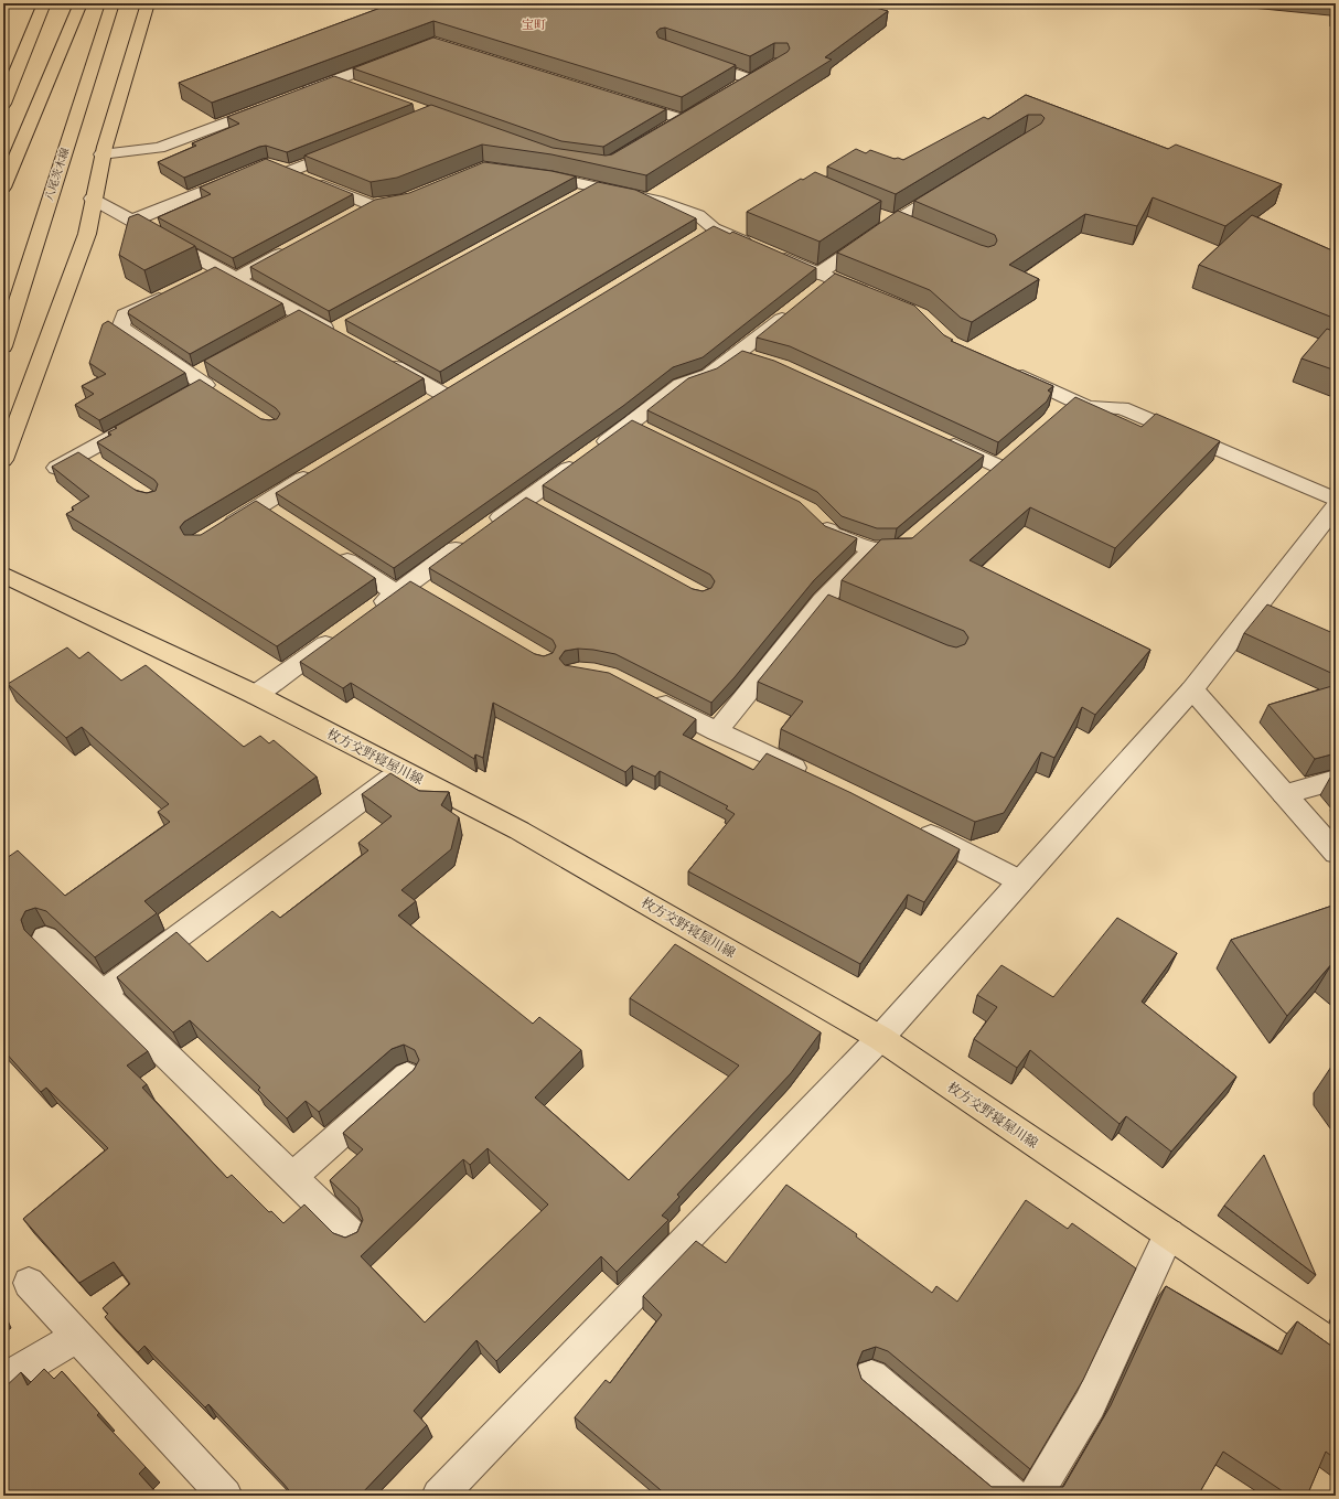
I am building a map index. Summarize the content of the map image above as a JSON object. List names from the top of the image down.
{
  "streets": {
    "main road": ["八尾茨木線", "枚方交野寝屋川線"]
  },
  "districts": ["宝町"]
}
